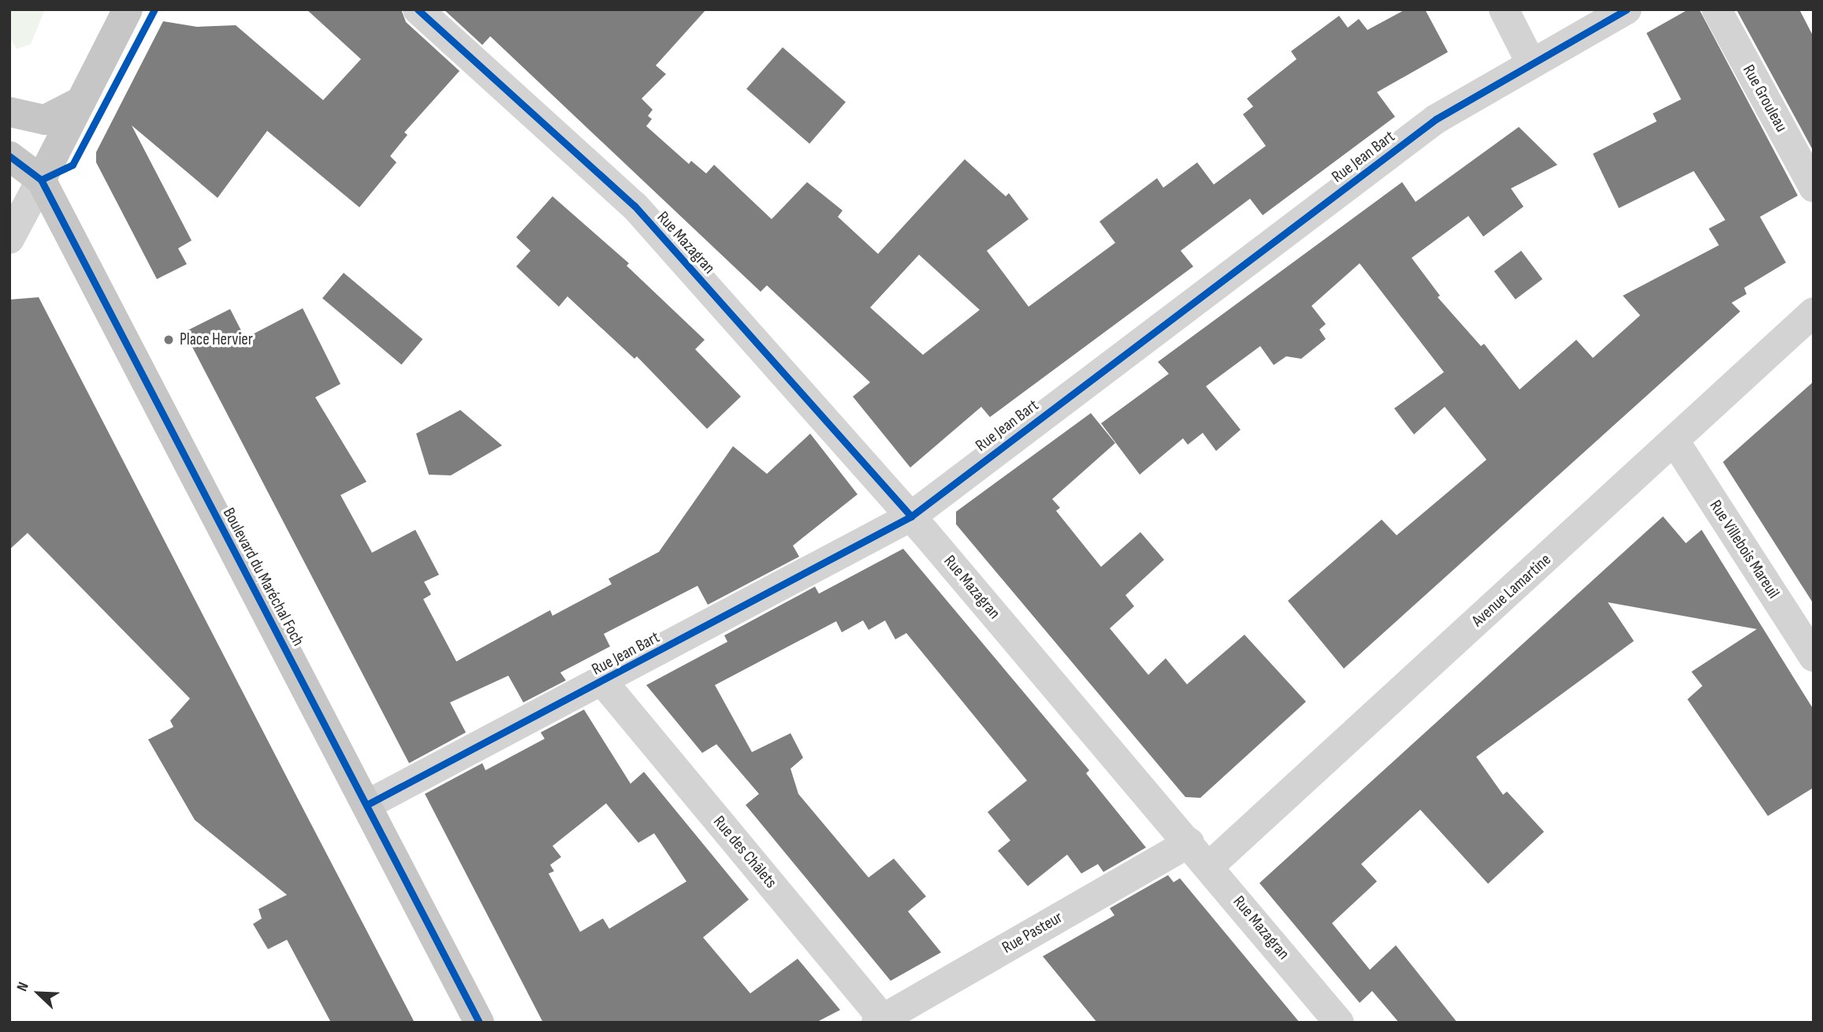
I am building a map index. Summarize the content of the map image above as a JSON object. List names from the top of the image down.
{
  "streets": {
    "main road": ["Boulevard du Maréchal Foch"],
    "street": [
      "Rue Grouleau",
      "Rue Jean Bart",
      "Rue Mazagran",
      "Rue Villebois Mareuil",
      "Avenue Lamartine",
      "Rue des Châlets",
      "Rue Pasteur"
    ]
  },
  "crossings": [
    ["Rue Jean Bart", "Rue Mazagran"],
    ["Rue Jean Bart", "Boulevard du Maréchal Foch"],
    ["Rue Jean Bart", "Rue des Châlets"],
    ["Rue Mazagran", "Avenue Lamartine"],
    ["Rue Mazagran", "Rue Pasteur"],
    ["Rue Villebois Mareuil", "Avenue Lamartine"],
    ["Rue des Châlets", "Rue Pasteur"]
  ],
  "places": ["Place Hervier"],
  "north": "top left"
}
